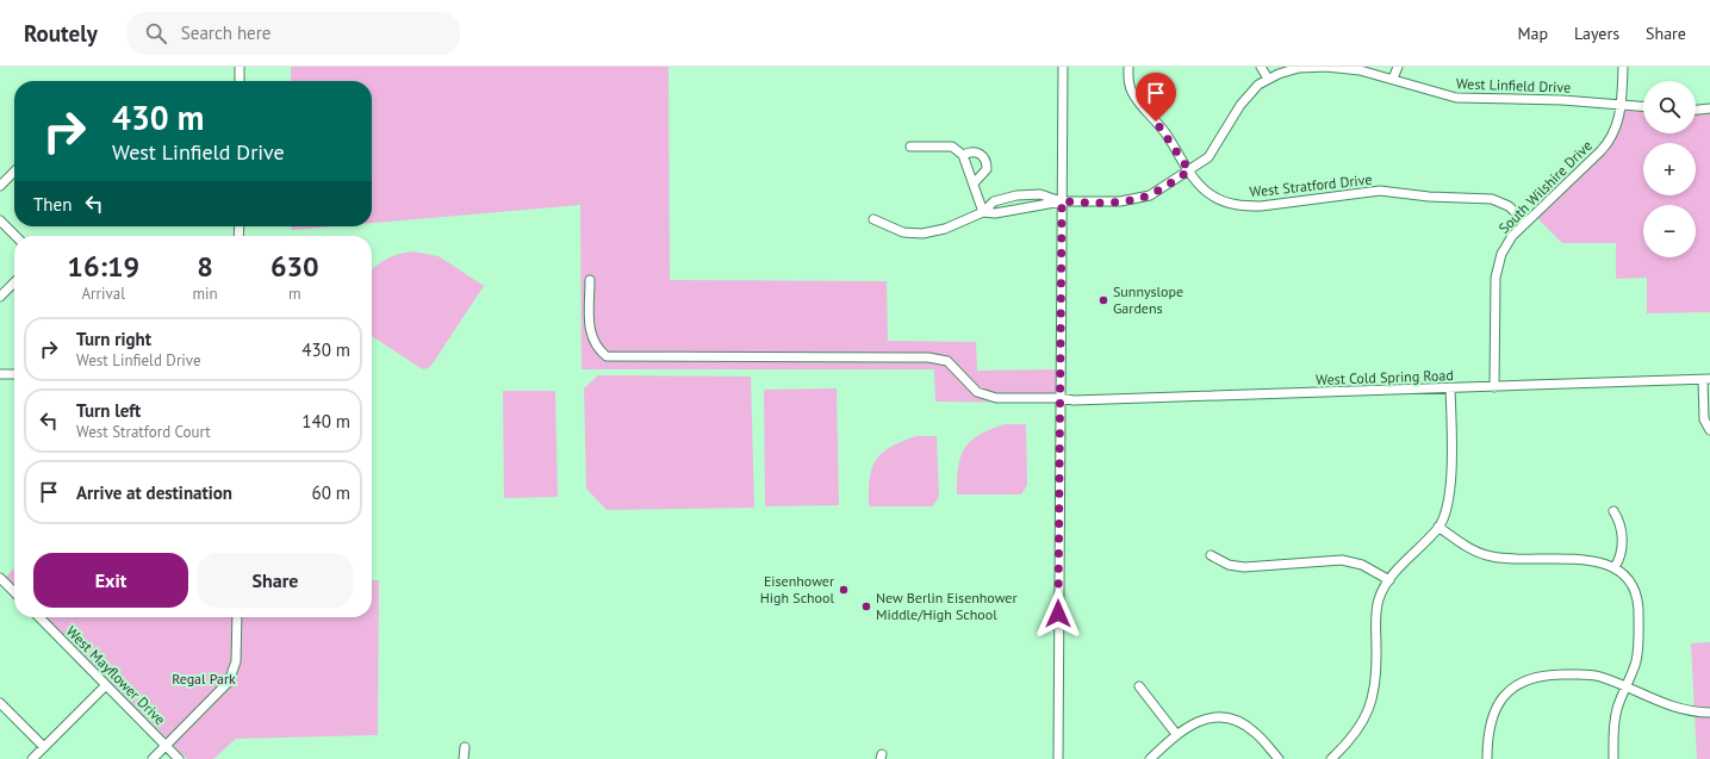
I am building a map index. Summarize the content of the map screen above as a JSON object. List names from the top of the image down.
{
  "streets": {
    "street": [
      "West Linfield Drive",
      "West Stratford Drive",
      "South Wilshire Drive",
      "West Cold Spring Road",
      "West Mayflower Drive"
    ]
  },
  "crossings": [
    ["West Linfield Drive", "West Stratford Drive"],
    ["West Linfield Drive", "South Wilshire Drive"],
    ["West Stratford Drive", "South Wilshire Drive"],
    ["South Wilshire Drive", "West Cold Spring Road"]
  ],
  "parks": ["Regal Park"],
  "places": ["Sunnyslope Gardens", "Eisenhower High School", "New Berlin Eisenhower Middle/High School"],
  "page": {
    "header": "Routely",
    "search": "Search here",
    "nav": ["Map", "Layers", "Share"],
    "map_buttons": ["+", "−"],
    "turn": ["430 m", "West Linfield Drive"],
    "then": "Then",
    "eta": [
      "16:19",
      "Arrival",
      "8",
      "min",
      "630",
      "m"
    ],
    "list": [
      {
        "name": "Turn right",
        "note": "West Linfield Drive",
        "value": "430 m"
      },
      {
        "name": "Turn left",
        "note": "West Stratford Court",
        "value": "140 m"
      },
      {
        "name": "Arrive at destination",
        "value": "60 m"
      }
    ],
    "buttons": ["Exit", "Share"]
  }
}
